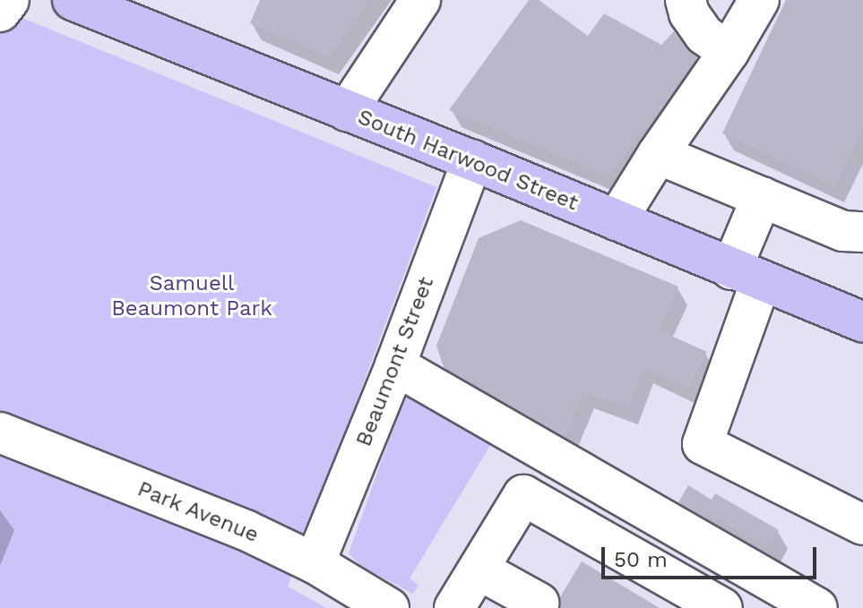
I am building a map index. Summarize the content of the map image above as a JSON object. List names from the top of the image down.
{
  "streets": {
    "main road": ["South Harwood Street"],
    "street": ["Beaumont Street", "Park Avenue"]
  },
  "crossings": [
    ["South Harwood Street", "Beaumont Street"],
    ["Beaumont Street", "Park Avenue"]
  ],
  "parks": ["Samuell Beaumont Park"],
  "scale_bar": "50 m"
}
